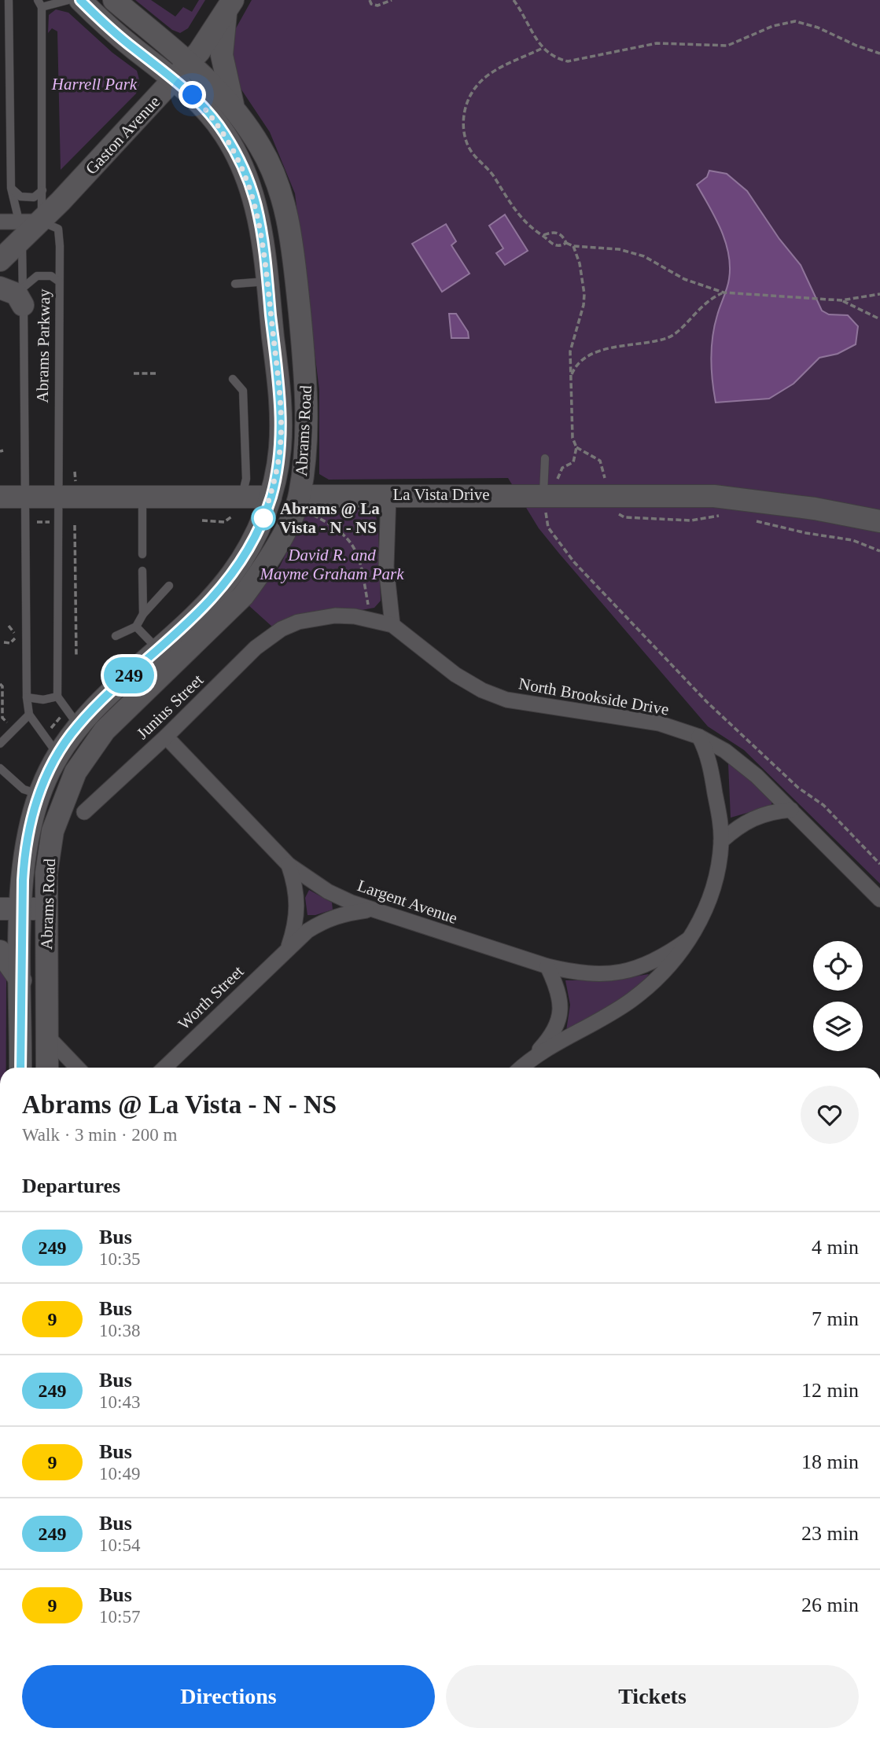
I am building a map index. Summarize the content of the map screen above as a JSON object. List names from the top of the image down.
{
  "streets": {
    "main road": ["Gaston Avenue", "Abrams Road", "La Vista Drive"],
    "street": [
      "North Brookside Drive",
      "Junius Street",
      "Largent Avenue",
      "Worth Street"
    ],
    "lane": ["Abrams Parkway"]
  },
  "crossings": [
    ["Gaston Avenue", "Abrams Parkway"],
    ["Gaston Avenue", "Abrams Road"],
    ["Abrams Parkway", "Abrams Road"],
    ["Abrams Parkway", "La Vista Drive"],
    ["Abrams Road", "La Vista Drive"],
    ["North Brookside Drive", "Junius Street"],
    ["Junius Street", "Largent Avenue"],
    ["Largent Avenue", "Worth Street"]
  ],
  "parks": ["Harrell Park", "David R. and Mayme Graham Park"],
  "places": ["Abrams @ La Vista - N - NS"],
  "lines": ["bus line 249"],
  "page": {
    "on_map": "249",
    "heading": [
      ["Abrams @ La Vista - N - NS", "Walk · 3 min · 200 m"],
      "Departures"
    ],
    "list": [
      {
        "mark": "249",
        "name": "Bus",
        "note": "10:35",
        "value": "4 min"
      },
      {
        "mark": "9",
        "name": "Bus",
        "note": "10:38",
        "value": "7 min"
      },
      {
        "mark": "249",
        "name": "Bus",
        "note": "10:43",
        "value": "12 min"
      },
      {
        "mark": "9",
        "name": "Bus",
        "note": "10:49",
        "value": "18 min"
      },
      {
        "mark": "249",
        "name": "Bus",
        "note": "10:54",
        "value": "23 min"
      },
      {
        "mark": "9",
        "name": "Bus",
        "note": "10:57",
        "value": "26 min"
      }
    ],
    "buttons": ["Directions", "Tickets"]
  }
}
